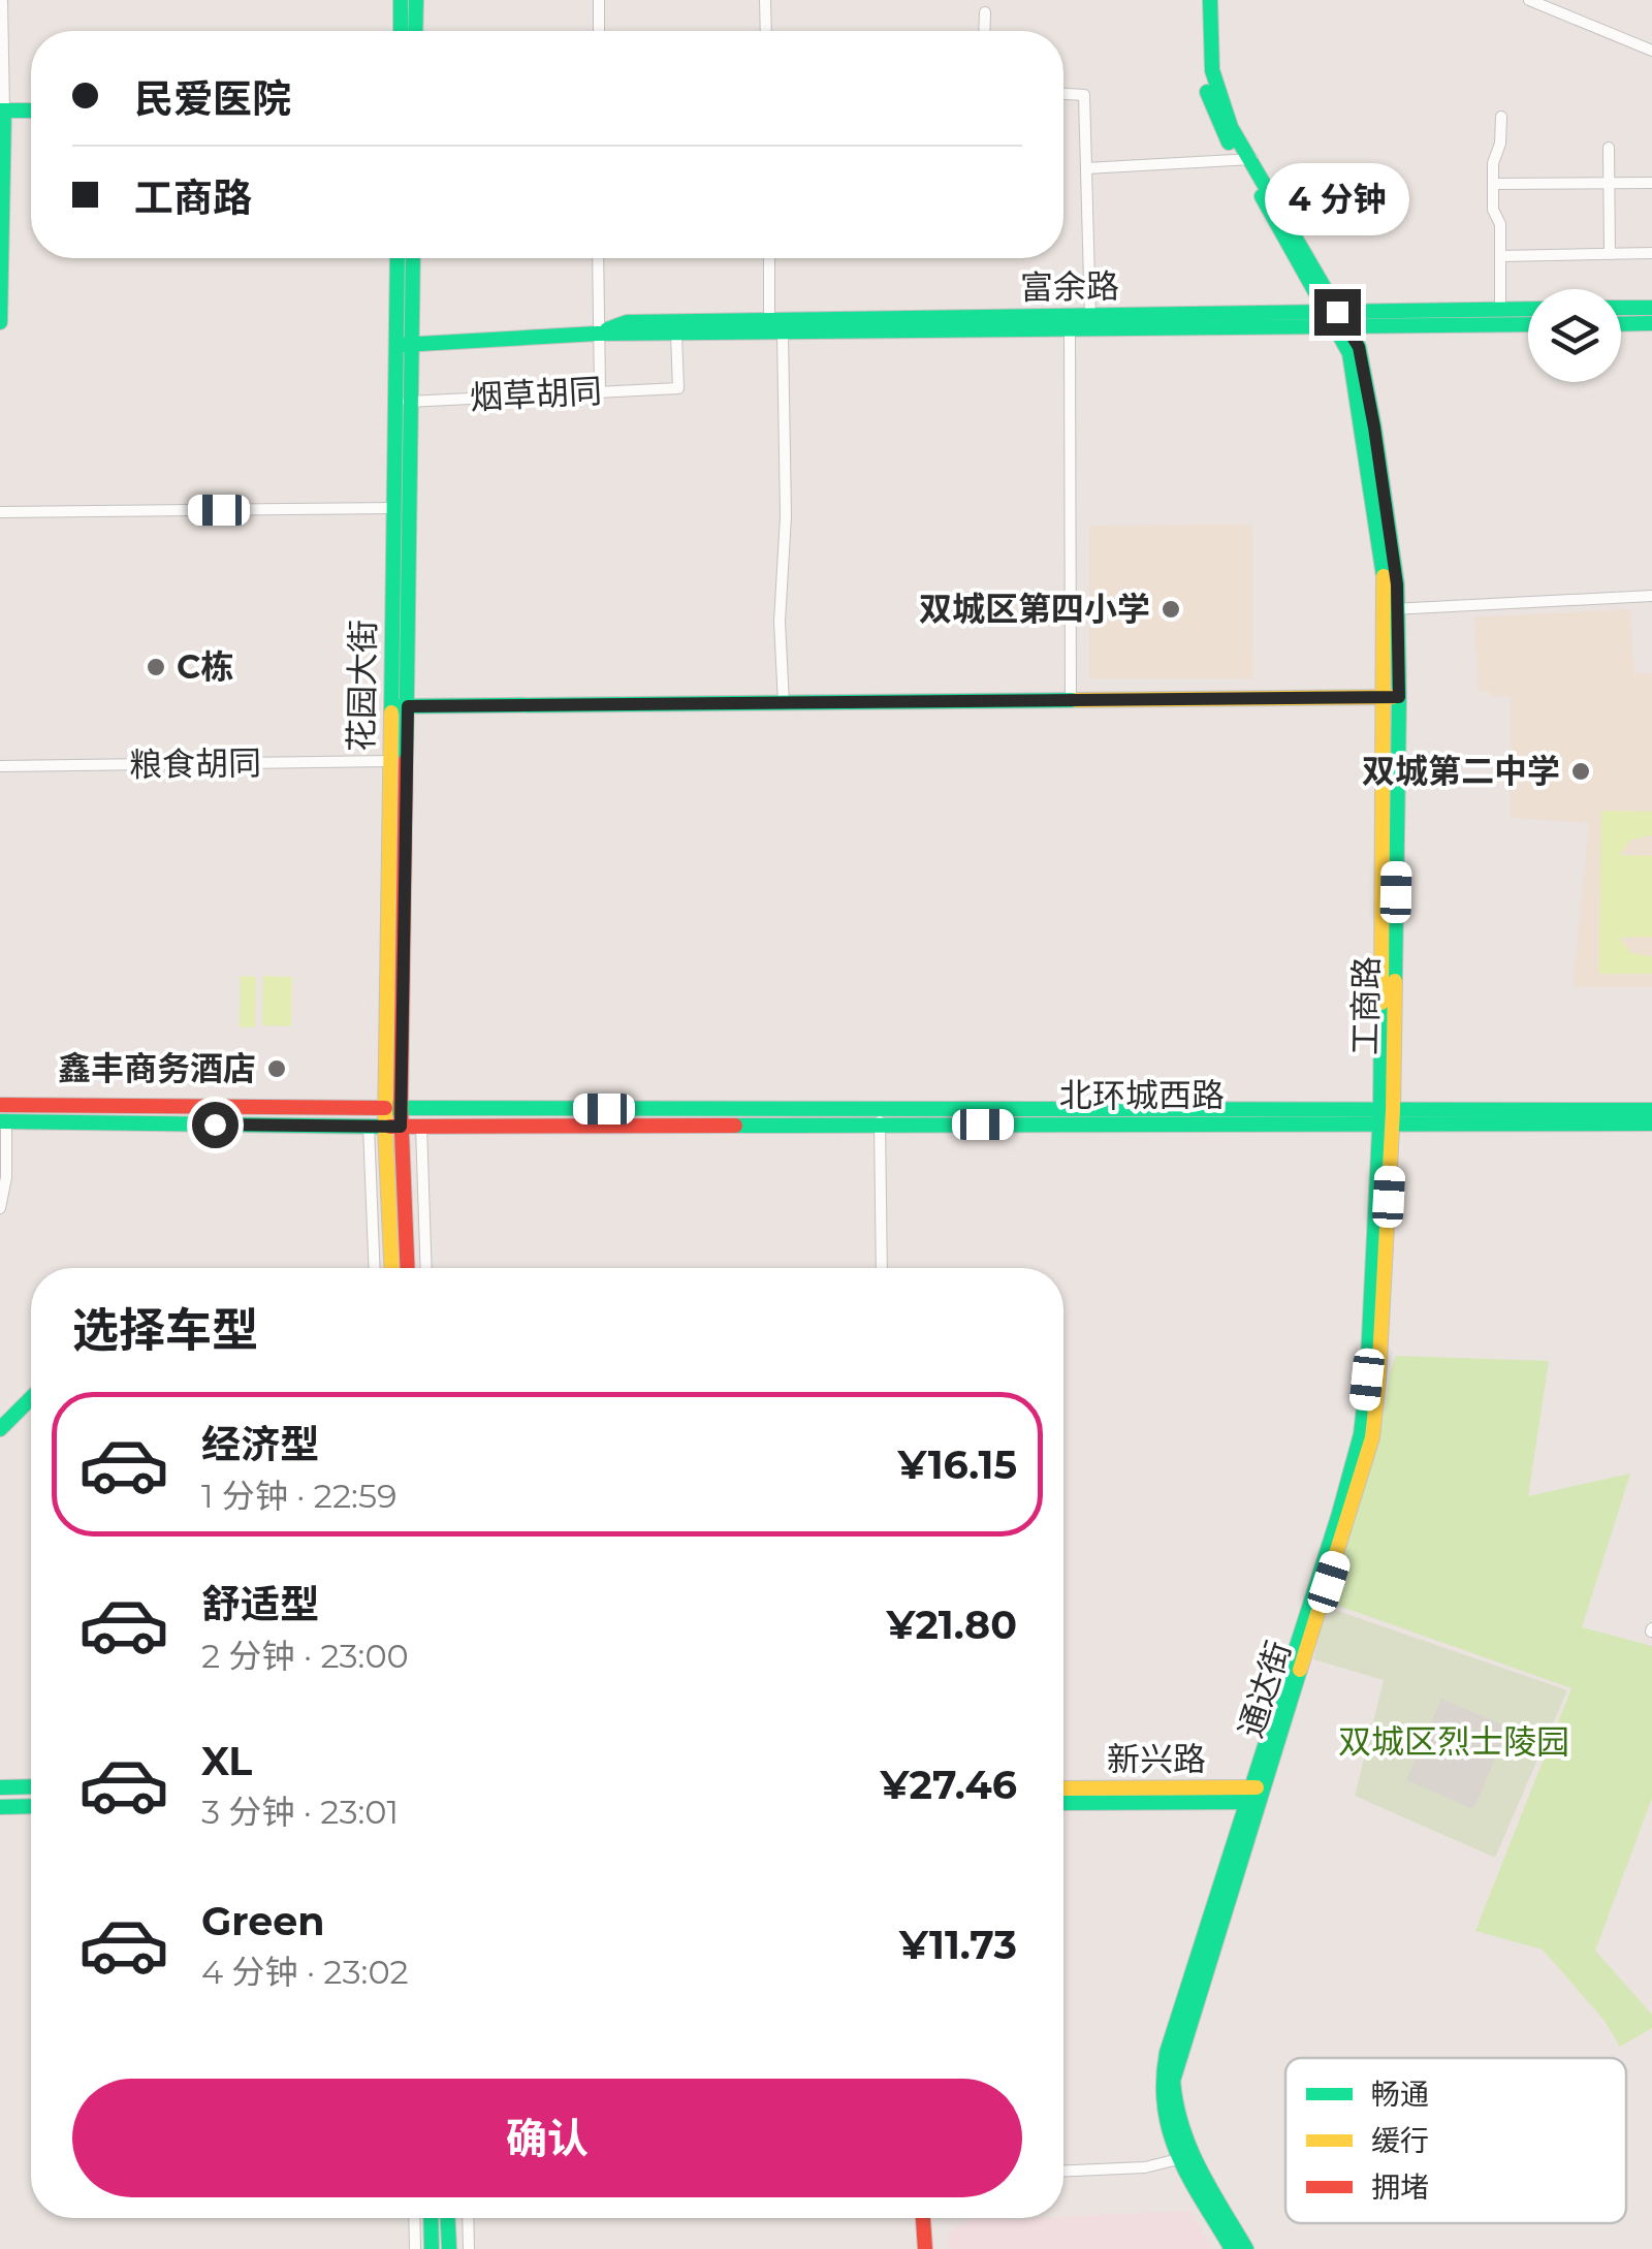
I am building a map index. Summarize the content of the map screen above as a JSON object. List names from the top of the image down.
{
  "streets": {
    "main road": [
      "富余路",
      "花园大街",
      "工商路",
      "北环城西路",
      "通达街",
      "新兴路"
    ],
    "street": ["烟草胡同", "粮食胡同"]
  },
  "crossings": [
    ["富余路", "烟草胡同"],
    ["富余路", "花园大街"],
    ["富余路", "工商路"],
    ["烟草胡同", "花园大街"],
    ["花园大街", "粮食胡同"],
    ["花园大街", "北环城西路"],
    ["工商路", "北环城西路"],
    ["工商路", "通达街"],
    ["北环城西路", "通达街"],
    ["通达街", "新兴路"]
  ],
  "parks": ["双城区烈士陵园"],
  "places": [
    "双城区第四小学",
    "C栋",
    "双城第二中学",
    "鑫丰商务酒店"
  ],
  "legend": ["畅通", "缓行", "拥堵"],
  "page": {
    "banner": ["民爱医院", "工商路"],
    "bubble": "4 分钟",
    "heading": "选择车型",
    "list": [
      {
        "name": "经济型",
        "note": "1 分钟 · 22:59",
        "value": "¥16.15"
      },
      {
        "name": "舒适型",
        "note": "2 分钟 · 23:00",
        "value": "¥21.80"
      },
      {
        "name": "XL",
        "note": "3 分钟 · 23:01",
        "value": "¥27.46"
      },
      {
        "name": "Green",
        "note": "4 分钟 · 23:02",
        "value": "¥11.73"
      }
    ],
    "buttons": "确认"
  }
}
